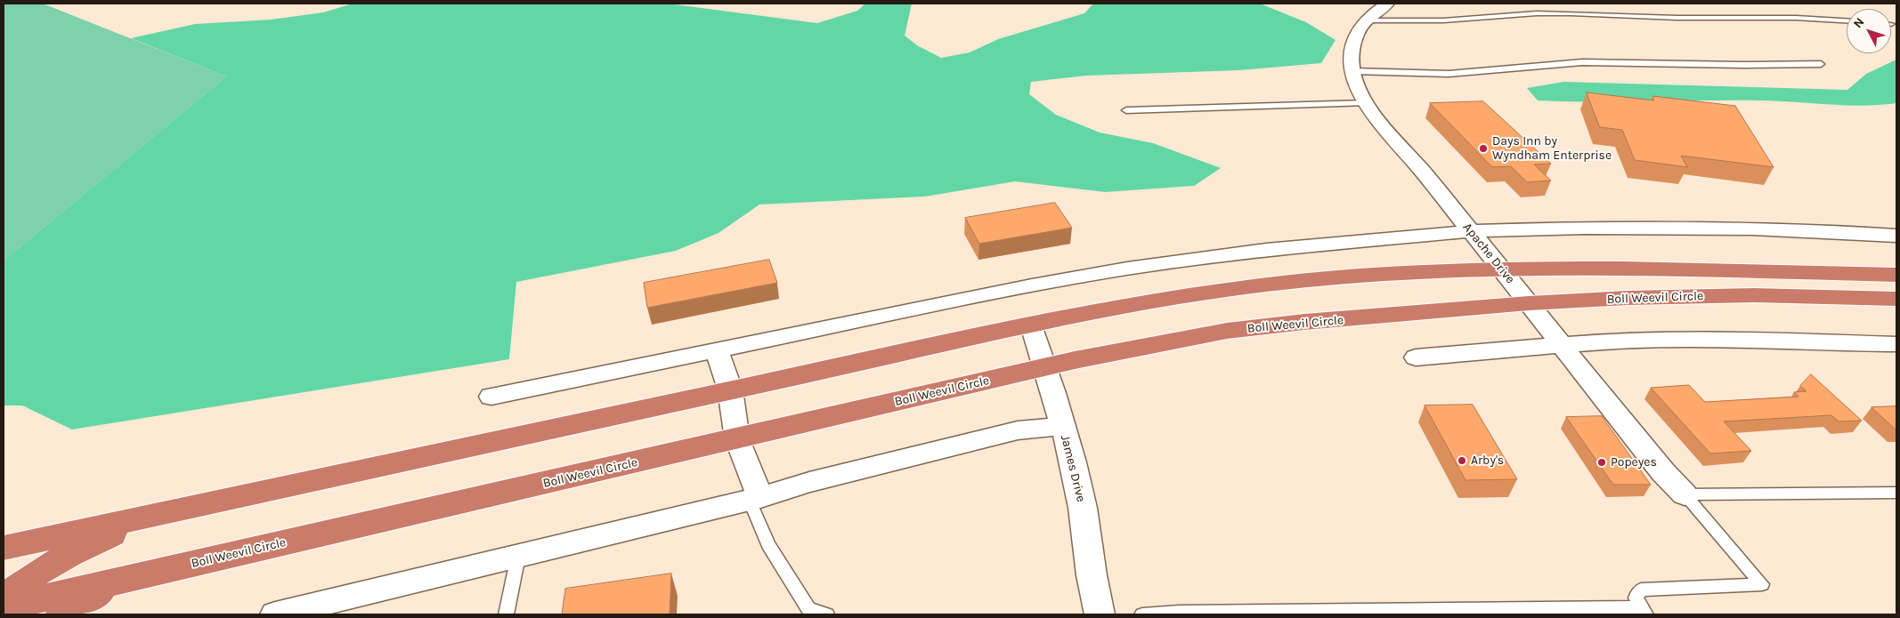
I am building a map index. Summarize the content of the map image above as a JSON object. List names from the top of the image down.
{
  "streets": {
    "highway": ["Boll Weevil Circle"],
    "street": ["Apache Drive", "James Drive"]
  },
  "crossings": [
    ["Apache Drive", "Boll Weevil Circle"],
    ["Boll Weevil Circle", "James Drive"]
  ],
  "places": ["Days Inn by Wyndham Enterprise", "Arby's", "Popeyes"],
  "north": "top left"
}
